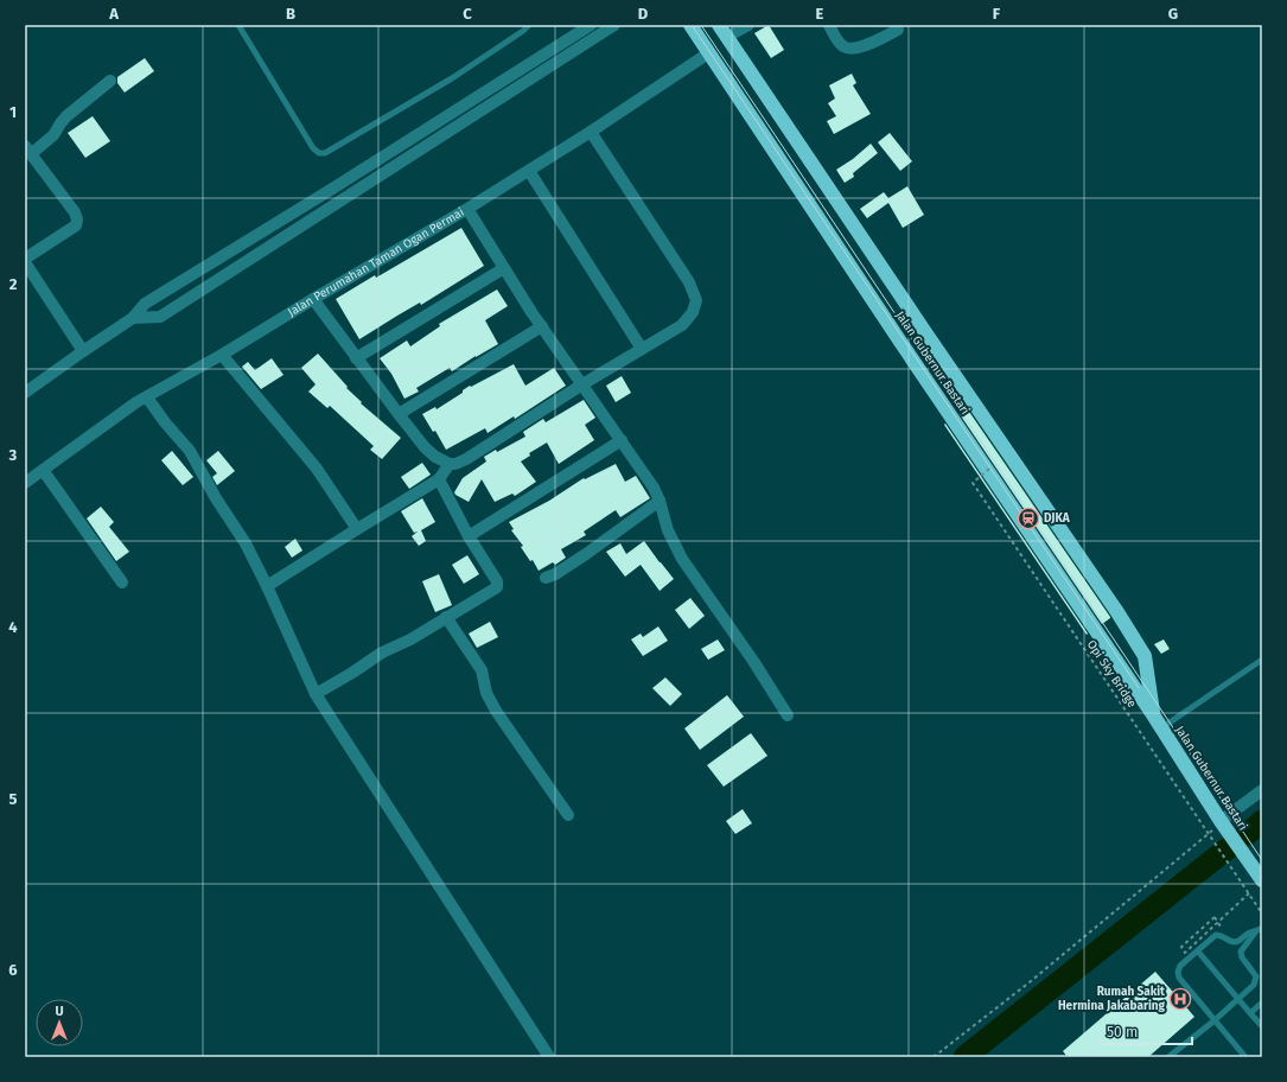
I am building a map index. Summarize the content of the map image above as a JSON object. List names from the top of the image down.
{
  "streets": {
    "highway": ["Jalan Gubernur Bastari"],
    "street": ["Jalan Perumahan Taman Ogan Permai"],
    "path": ["Opi Sky Bridge"]
  },
  "crossings": [
    ["Jalan Perumahan Taman Ogan Permai", "Jalan Gubernur Bastari"]
  ],
  "places": {
    "station": ["DJKA"],
    "hospital": ["Rumah Sakit Hermina Jakabaring"]
  },
  "scale_bar": "50 m",
  "north": "top",
  "grid": {
    "columns": [
      "A",
      "B",
      "C",
      "D",
      "E",
      "F",
      "G"
    ],
    "rows": [
      "1",
      "2",
      "3",
      "4",
      "5",
      "6"
    ]
  }
}
